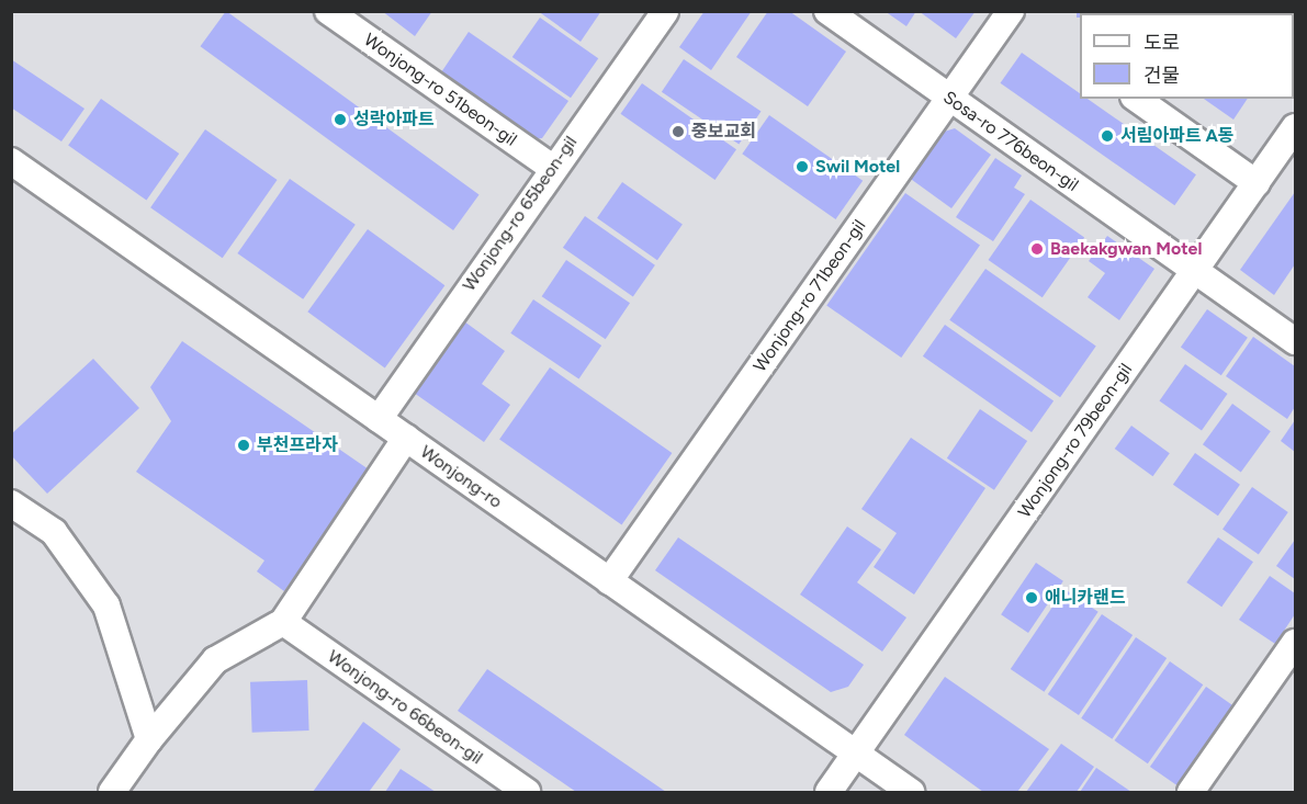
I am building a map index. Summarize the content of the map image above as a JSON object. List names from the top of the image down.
{
  "streets": {
    "street": [
      "Wonjong-ro 51beon-gil",
      "Sosa-ro 776beon-gil",
      "Wonjong-ro 65beon-gil",
      "Wonjong-ro 71beon-gil",
      "Wonjong-ro 79beon-gil",
      "Wonjong-ro",
      "Wonjong-ro 66beon-gil"
    ]
  },
  "crossings": [
    ["Wonjong-ro 51beon-gil", "Wonjong-ro 65beon-gil"],
    ["Sosa-ro 776beon-gil", "Wonjong-ro 71beon-gil"],
    ["Sosa-ro 776beon-gil", "Wonjong-ro 79beon-gil"],
    ["Wonjong-ro 65beon-gil", "Wonjong-ro"],
    ["Wonjong-ro 71beon-gil", "Wonjong-ro"],
    ["Wonjong-ro 79beon-gil", "Wonjong-ro"]
  ],
  "places": [
    "성락아파트",
    "중보교회",
    "서림아파트 A동",
    "Swil Motel",
    "Baekakgwan Motel",
    "부천프라자",
    "애니카랜드"
  ],
  "legend": ["도로", "건물"]
}
